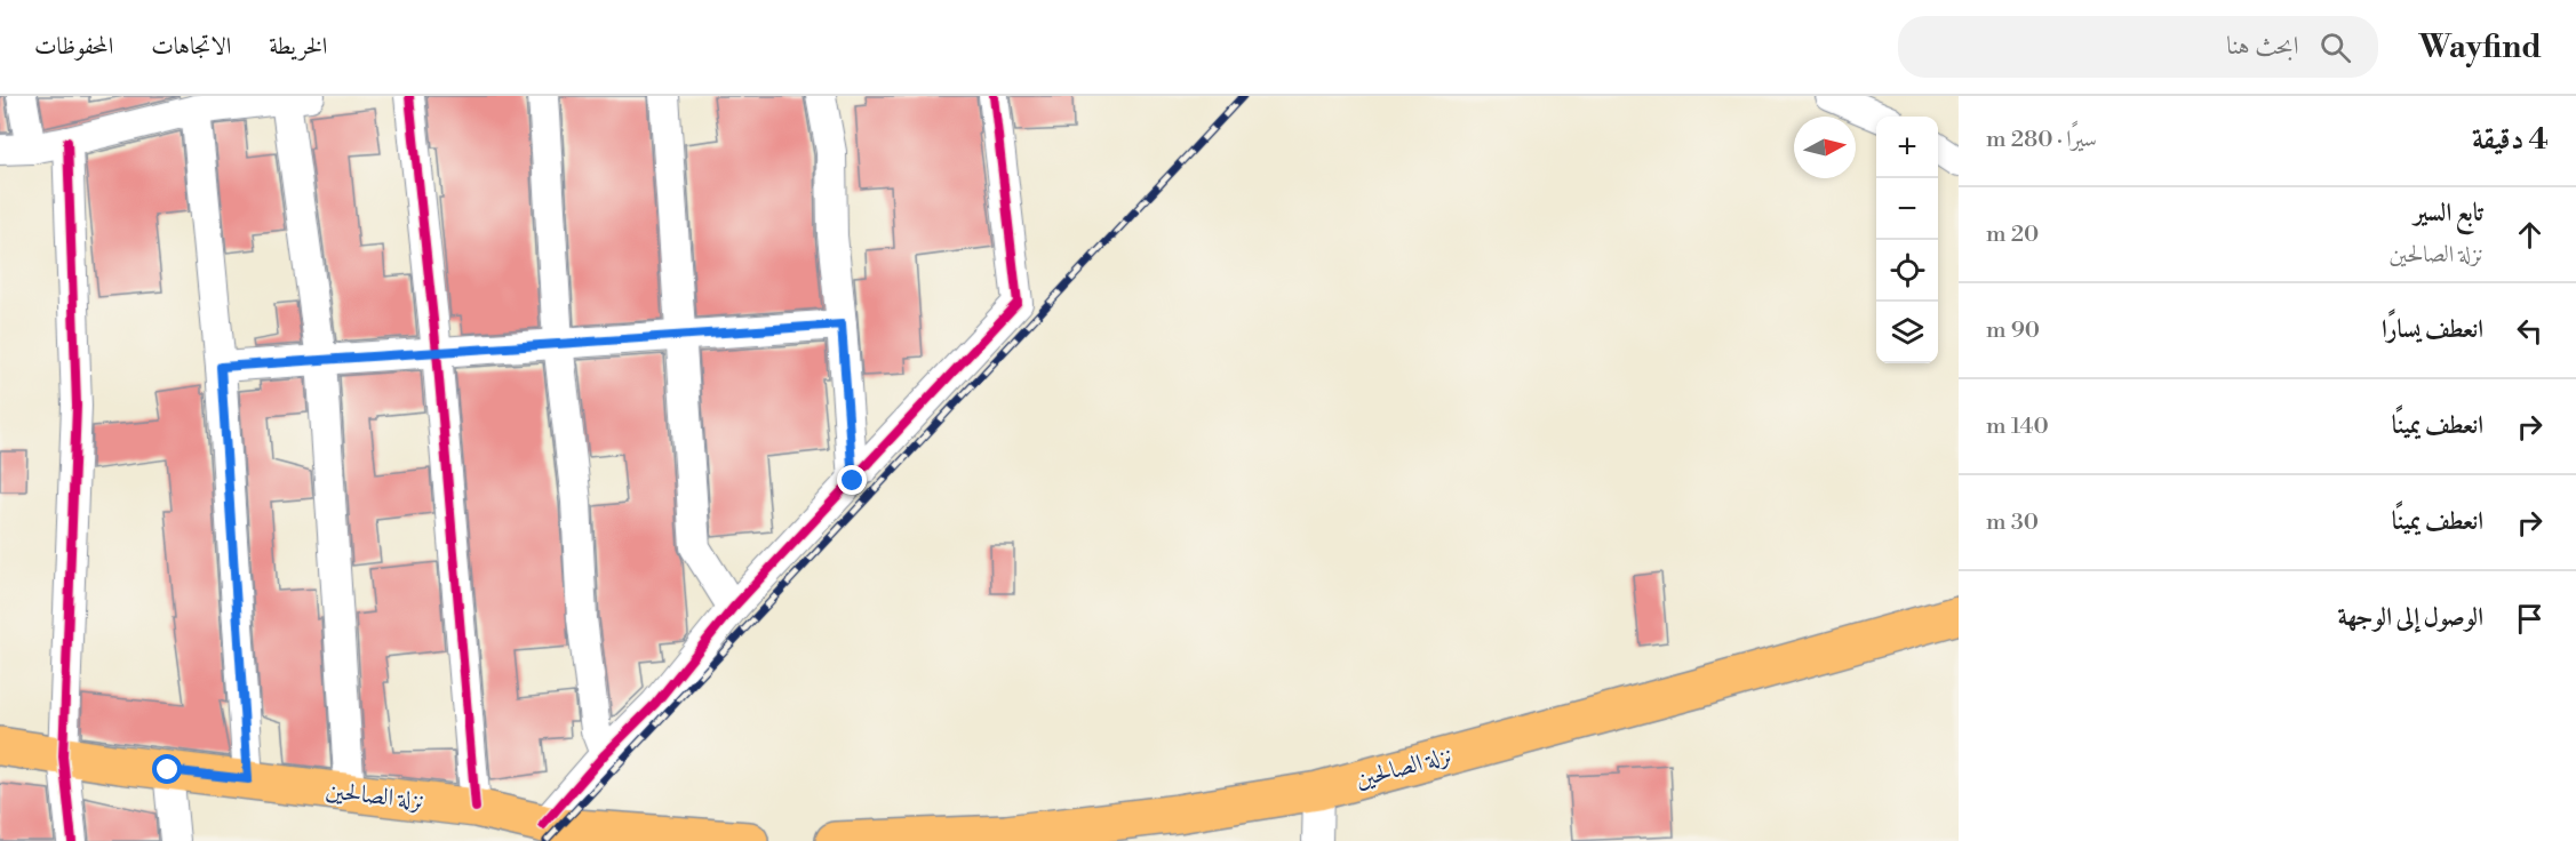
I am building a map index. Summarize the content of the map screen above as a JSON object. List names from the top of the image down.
{
  "streets": {
    "main road": ["نزلة الصالحين"]
  },
  "north": "right",
  "page": {
    "header": "Wayfind",
    "search": "ابحث هنا",
    "nav": ["الخريطة", "الاتجاهات", "المحفوظات"],
    "heading": ["4 دقيقة", "سيرًا · 280 m"],
    "map_buttons": ["+", "−"],
    "list": [
      ["تابع السير", "نزلة الصالحين", "20 m"],
      ["انعطف يسارًا", "90 m"],
      ["انعطف يمينًا", "140 m"],
      ["انعطف يمينًا", "30 m"],
      "الوصول إلى الوجهة"
    ]
  }
}
